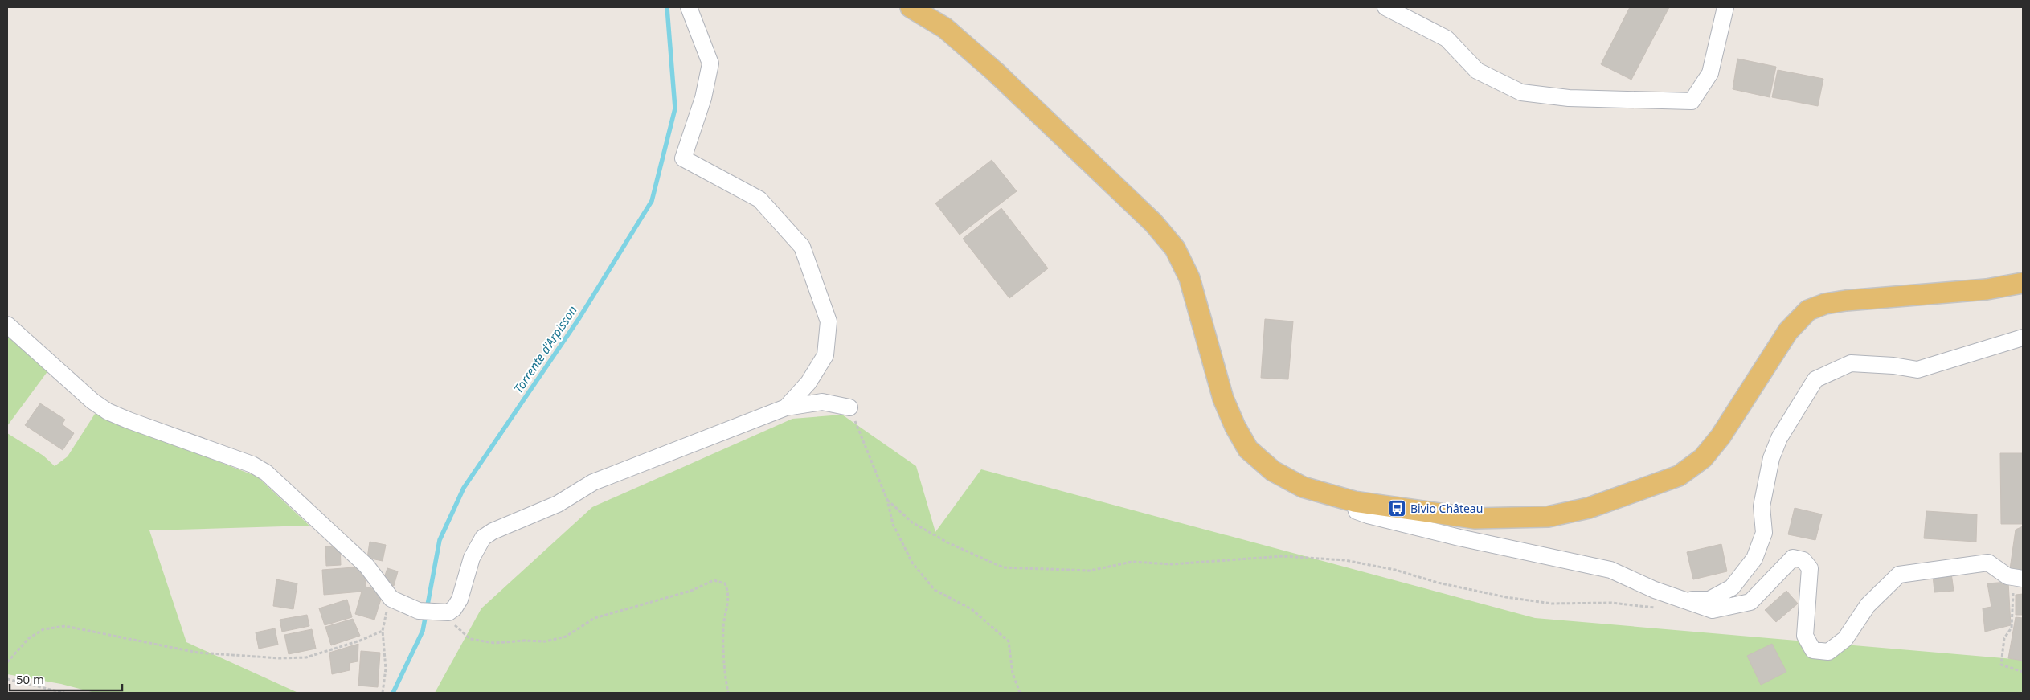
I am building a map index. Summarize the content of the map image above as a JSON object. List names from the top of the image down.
{
  "water": ["Torrente d'Arpisson"],
  "places": {
    "bus stop": ["Bivio Château"]
  },
  "scale_bar": "50 m"
}
